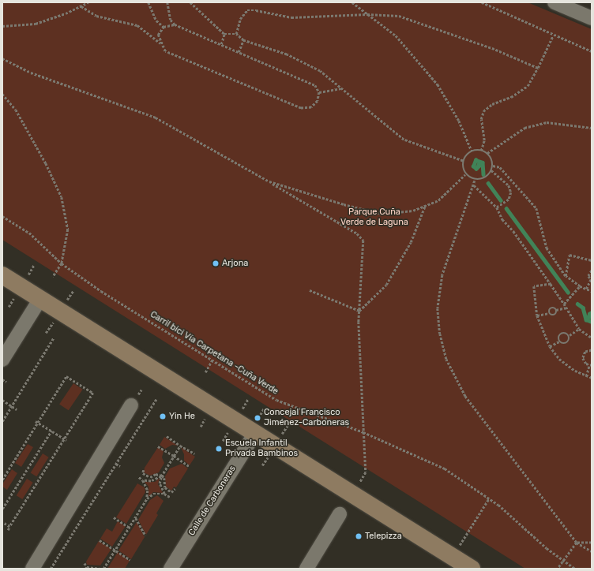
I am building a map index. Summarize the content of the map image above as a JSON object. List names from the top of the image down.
{
  "streets": {
    "street": ["Calle de Carboneras"],
    "path": ["Carril bici Vía Carpetana -Cuña Verde"]
  },
  "parks": ["Parque Cuña Verde de Laguna"],
  "places": [
    "Arjona",
    "Yin He",
    "Concejal Francisco Jiménez-Carboneras",
    "Escuela Infantil Privada Bambinos",
    "Telepizza"
  ]
}
